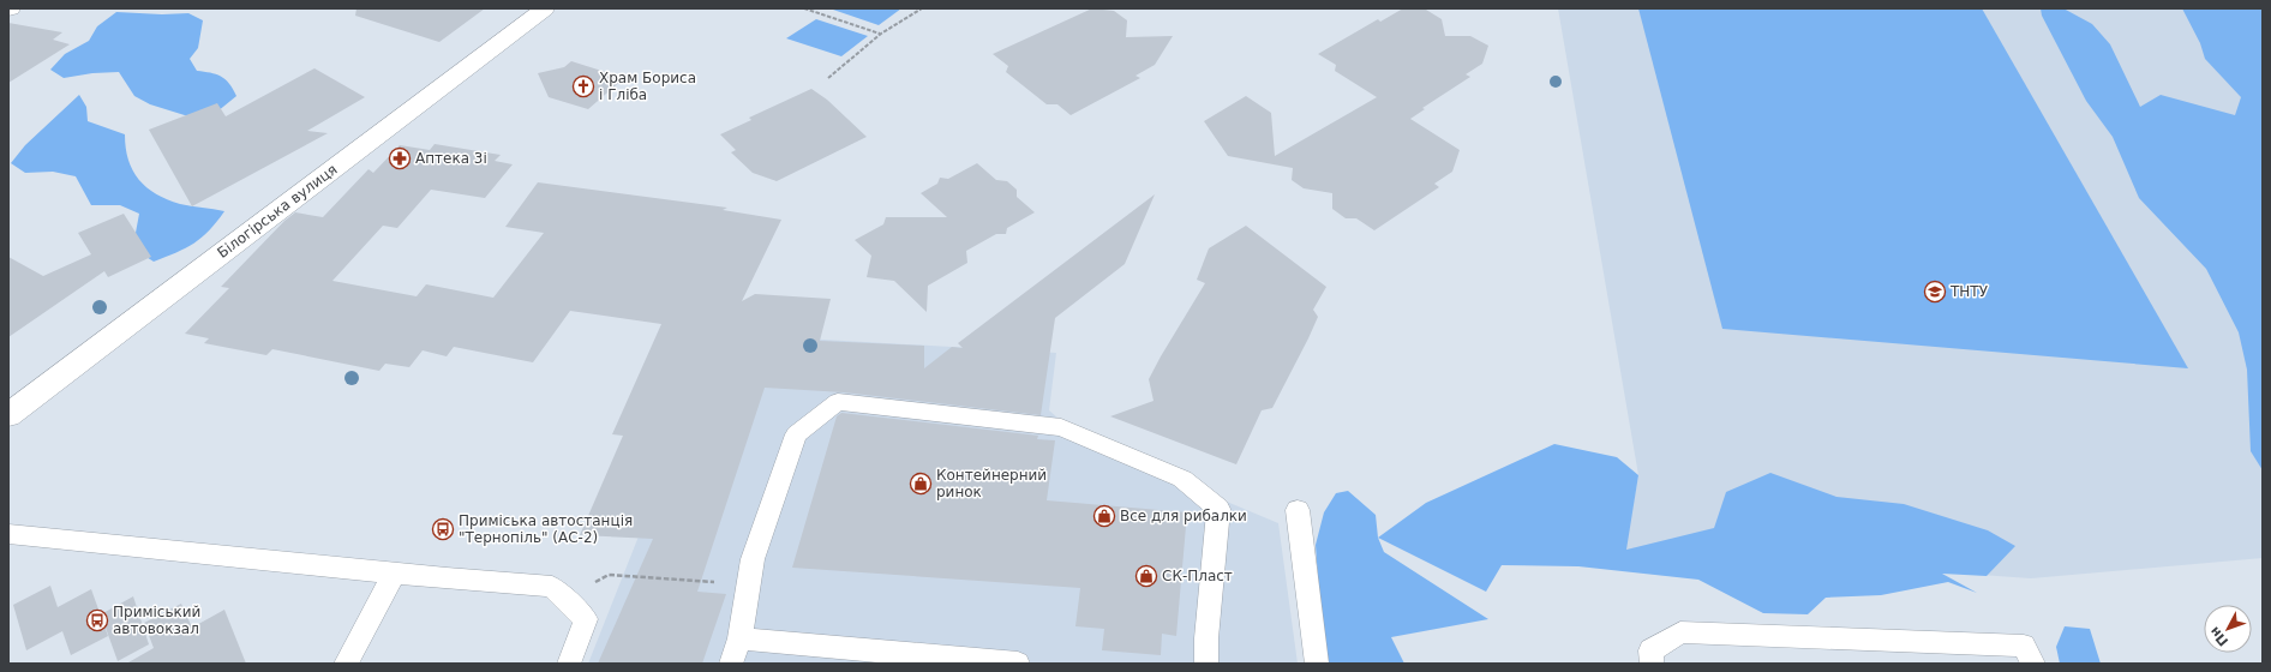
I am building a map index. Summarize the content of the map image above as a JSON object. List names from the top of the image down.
{
  "streets": {
    "street": ["Білогірська вулиця"]
  },
  "places": {
    "church": ["Храм Бориса і Гліба"],
    "pharmacy": ["Аптека 3і"],
    "school or university": ["ТНТУ"],
    "shop": ["Контейнерний ринок", "Все для рибалки", "СК-Пласт"],
    "bus stop": ["Приміська автостанція \"Тернопіль\" (АС-2)", "Приміський автовокзал"]
  },
  "north": "bottom left"
}
